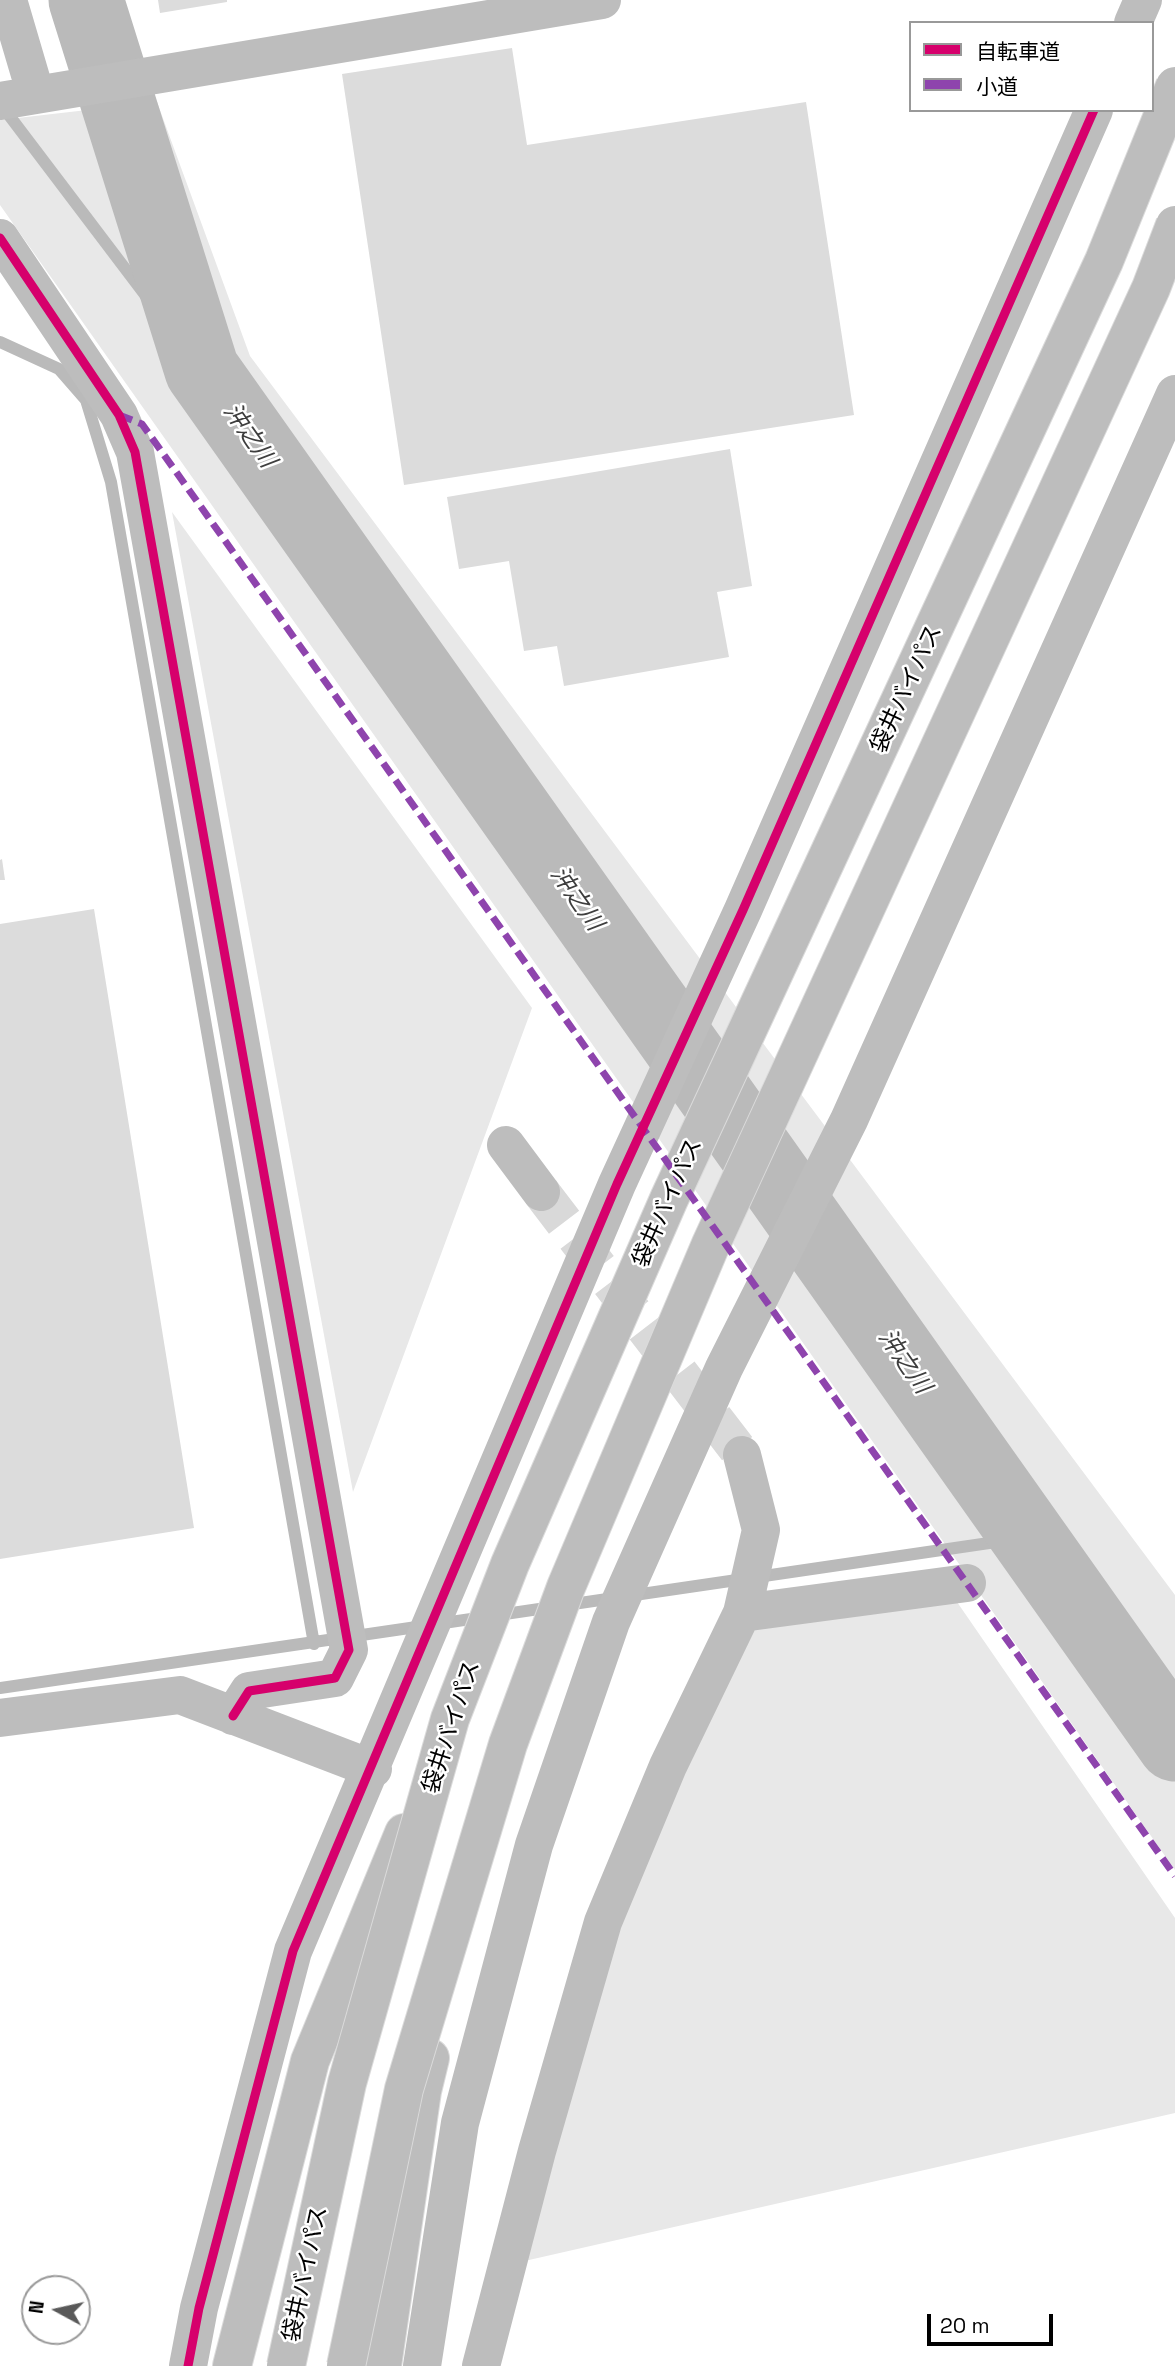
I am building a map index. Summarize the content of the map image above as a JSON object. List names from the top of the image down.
{
  "streets": {
    "main road": ["袋井バイパス"]
  },
  "water": ["沖之川"],
  "legend": ["自転車道", "小道"],
  "scale_bar": "20 m",
  "north": "left"
}
